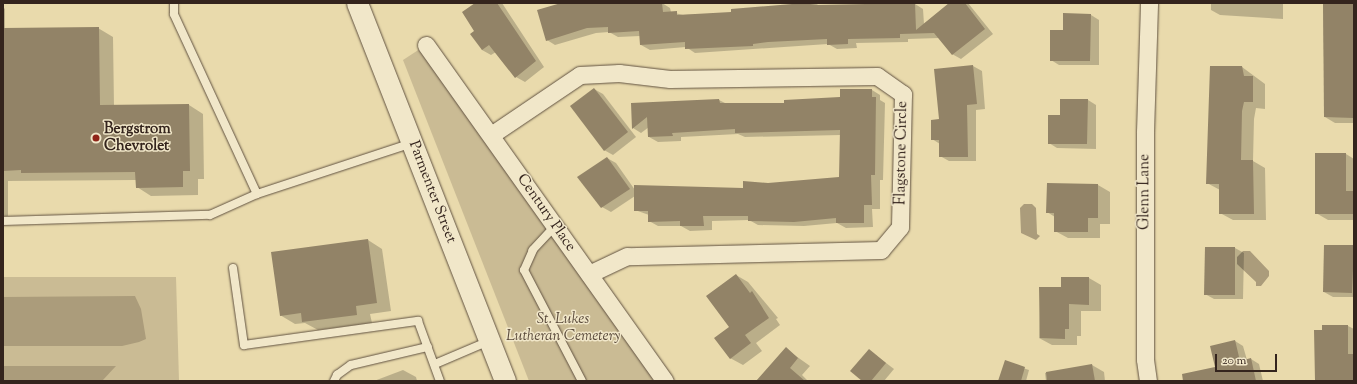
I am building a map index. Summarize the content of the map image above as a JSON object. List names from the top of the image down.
{
  "streets": {
    "street": [
      "Flagstone Circle",
      "Parmenter Street",
      "Glenn Lane",
      "Century Place"
    ]
  },
  "crossings": [
    ["Flagstone Circle", "Century Place"]
  ],
  "parks": ["St. Lukes Lutheran Cemetery"],
  "places": ["Bergstrom Chevrolet"],
  "scale_bar": "20 m"
}
